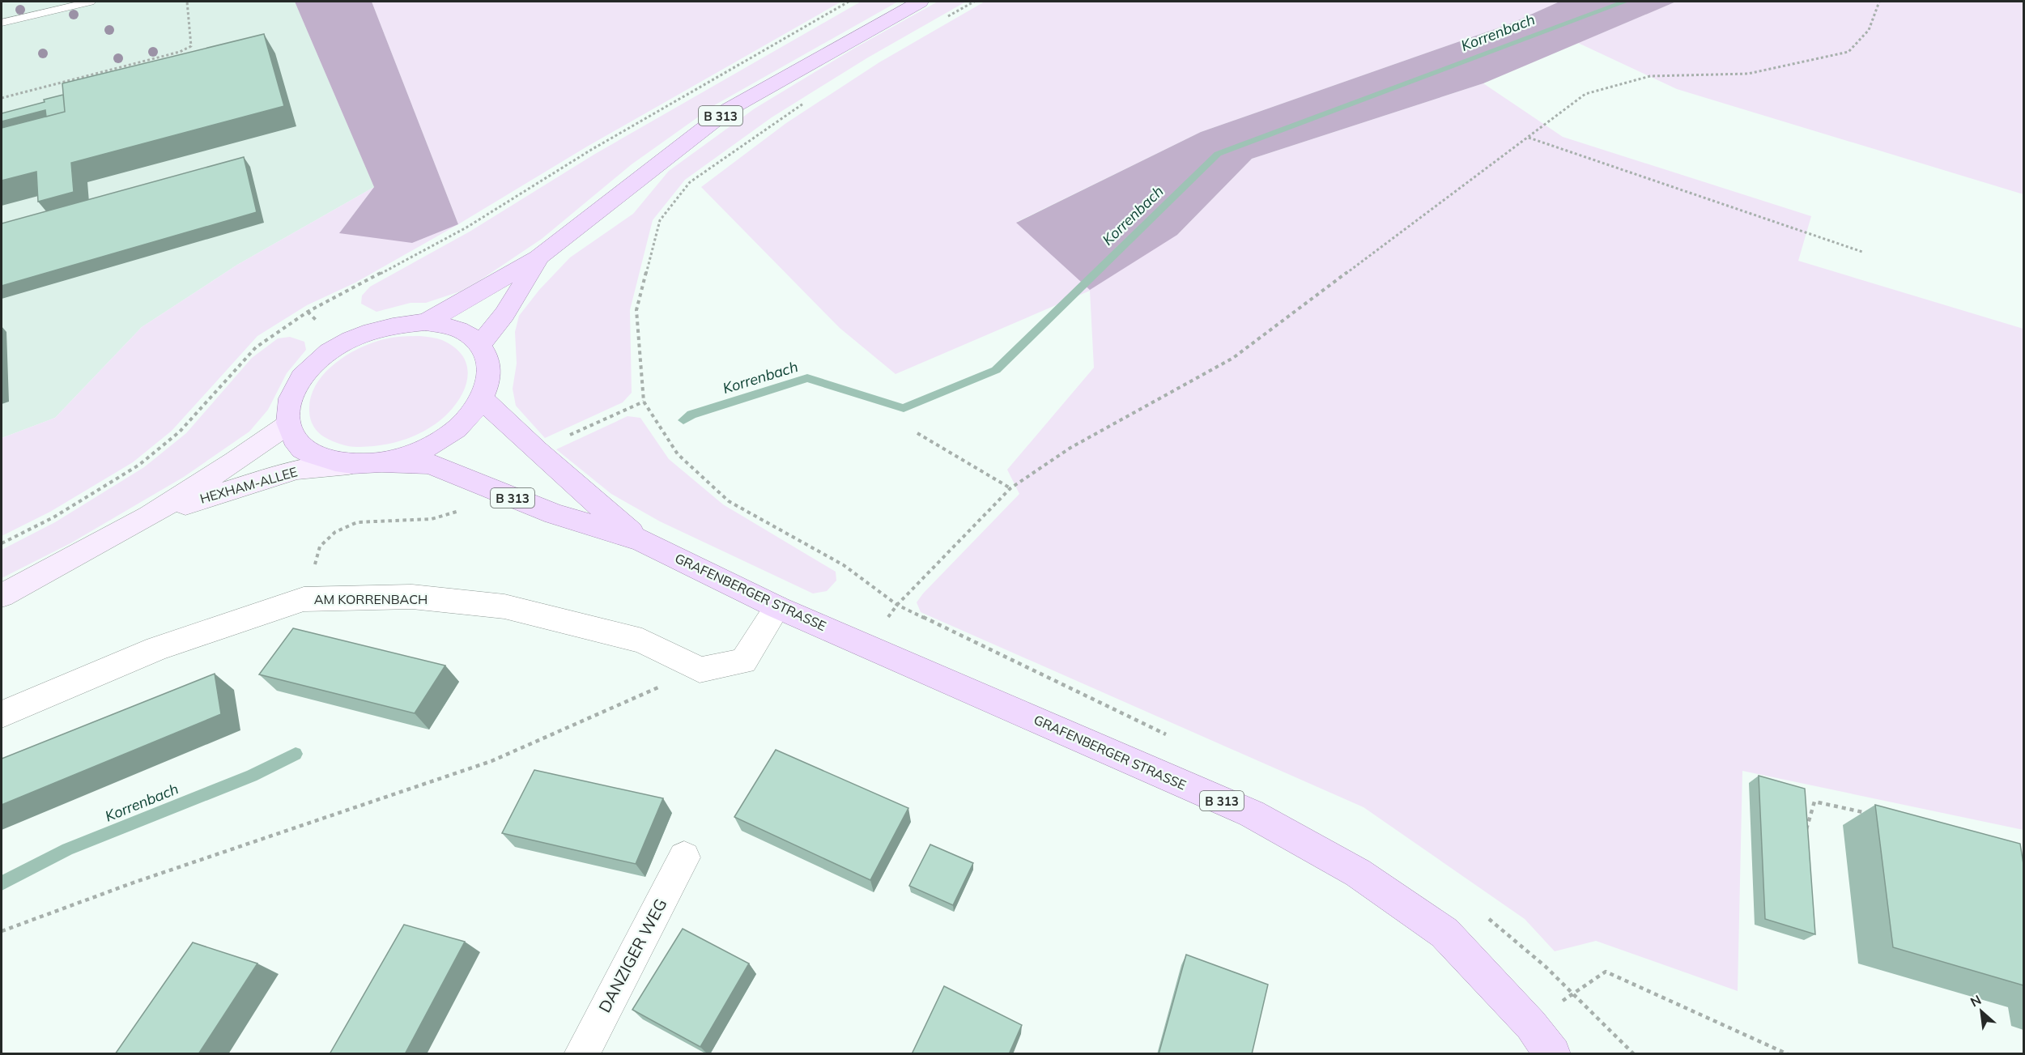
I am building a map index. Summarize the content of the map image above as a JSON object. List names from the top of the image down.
{
  "streets": {
    "main road": ["B 313", "HEXHAM-ALLEE", "GRAFENBERGER STRASSE"],
    "street": ["AM KORRENBACH", "DANZIGER WEG"]
  },
  "crossings": [
    ["B 313", "HEXHAM-ALLEE"],
    ["B 313", "GRAFENBERGER STRASSE"],
    ["HEXHAM-ALLEE", "GRAFENBERGER STRASSE"]
  ],
  "water": ["Korrenbach"],
  "north": "top left"
}
